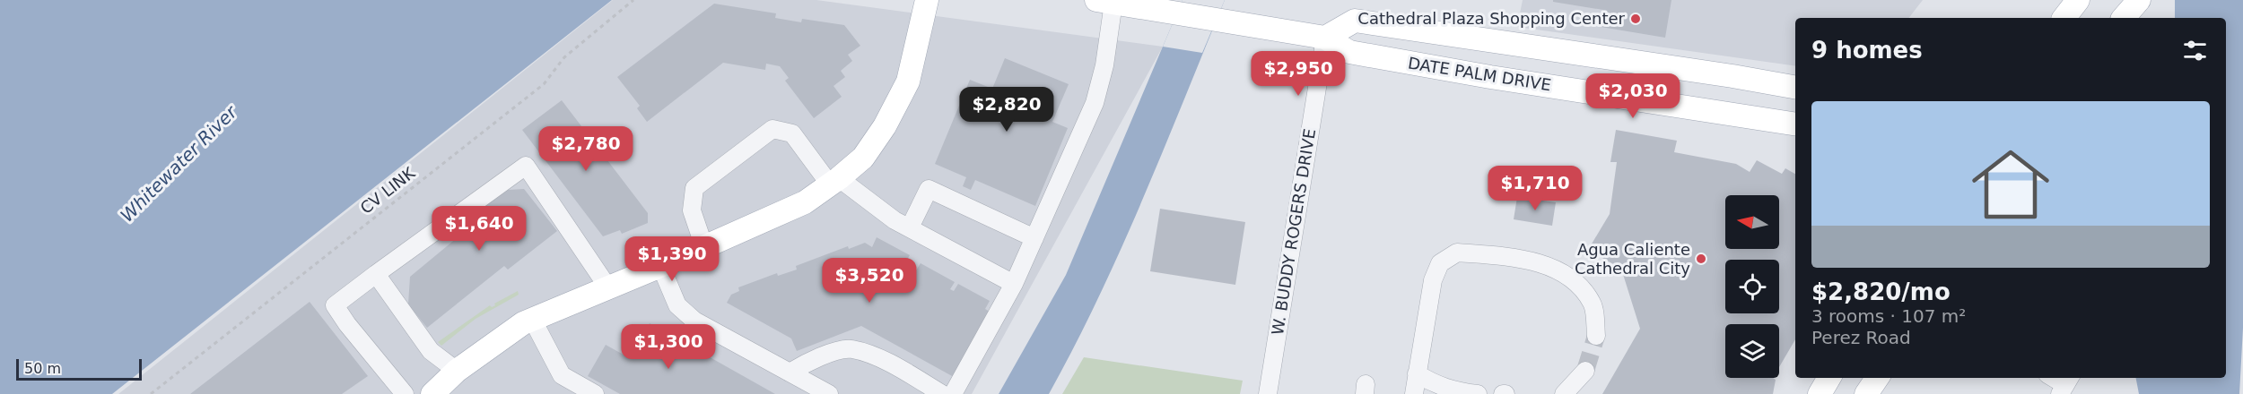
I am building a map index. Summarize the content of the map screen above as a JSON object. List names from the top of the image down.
{
  "streets": {
    "main road": ["DATE PALM DRIVE"],
    "street": ["W. BUDDY ROGERS DRIVE"],
    "path": ["CV LINK"]
  },
  "crossings": [
    ["DATE PALM DRIVE", "W. BUDDY ROGERS DRIVE"]
  ],
  "water": ["Whitewater River"],
  "places": ["Cathedral Plaza Shopping Center", "Agua Caliente Cathedral City"],
  "scale_bar": "50 m",
  "north": "left",
  "page": {
    "heading": "9 homes",
    "price": [
      "$2,950",
      "$2,030",
      "$2,820",
      "$2,780",
      "$1,710",
      "$1,640",
      "$1,390",
      "$3,520",
      "$1,300"
    ],
    "list": [
      {
        "name": "$2,820/mo",
        "note": "3 rooms · 107 m² · Perez Road"
      }
    ],
    "scale": "50 m"
  }
}
